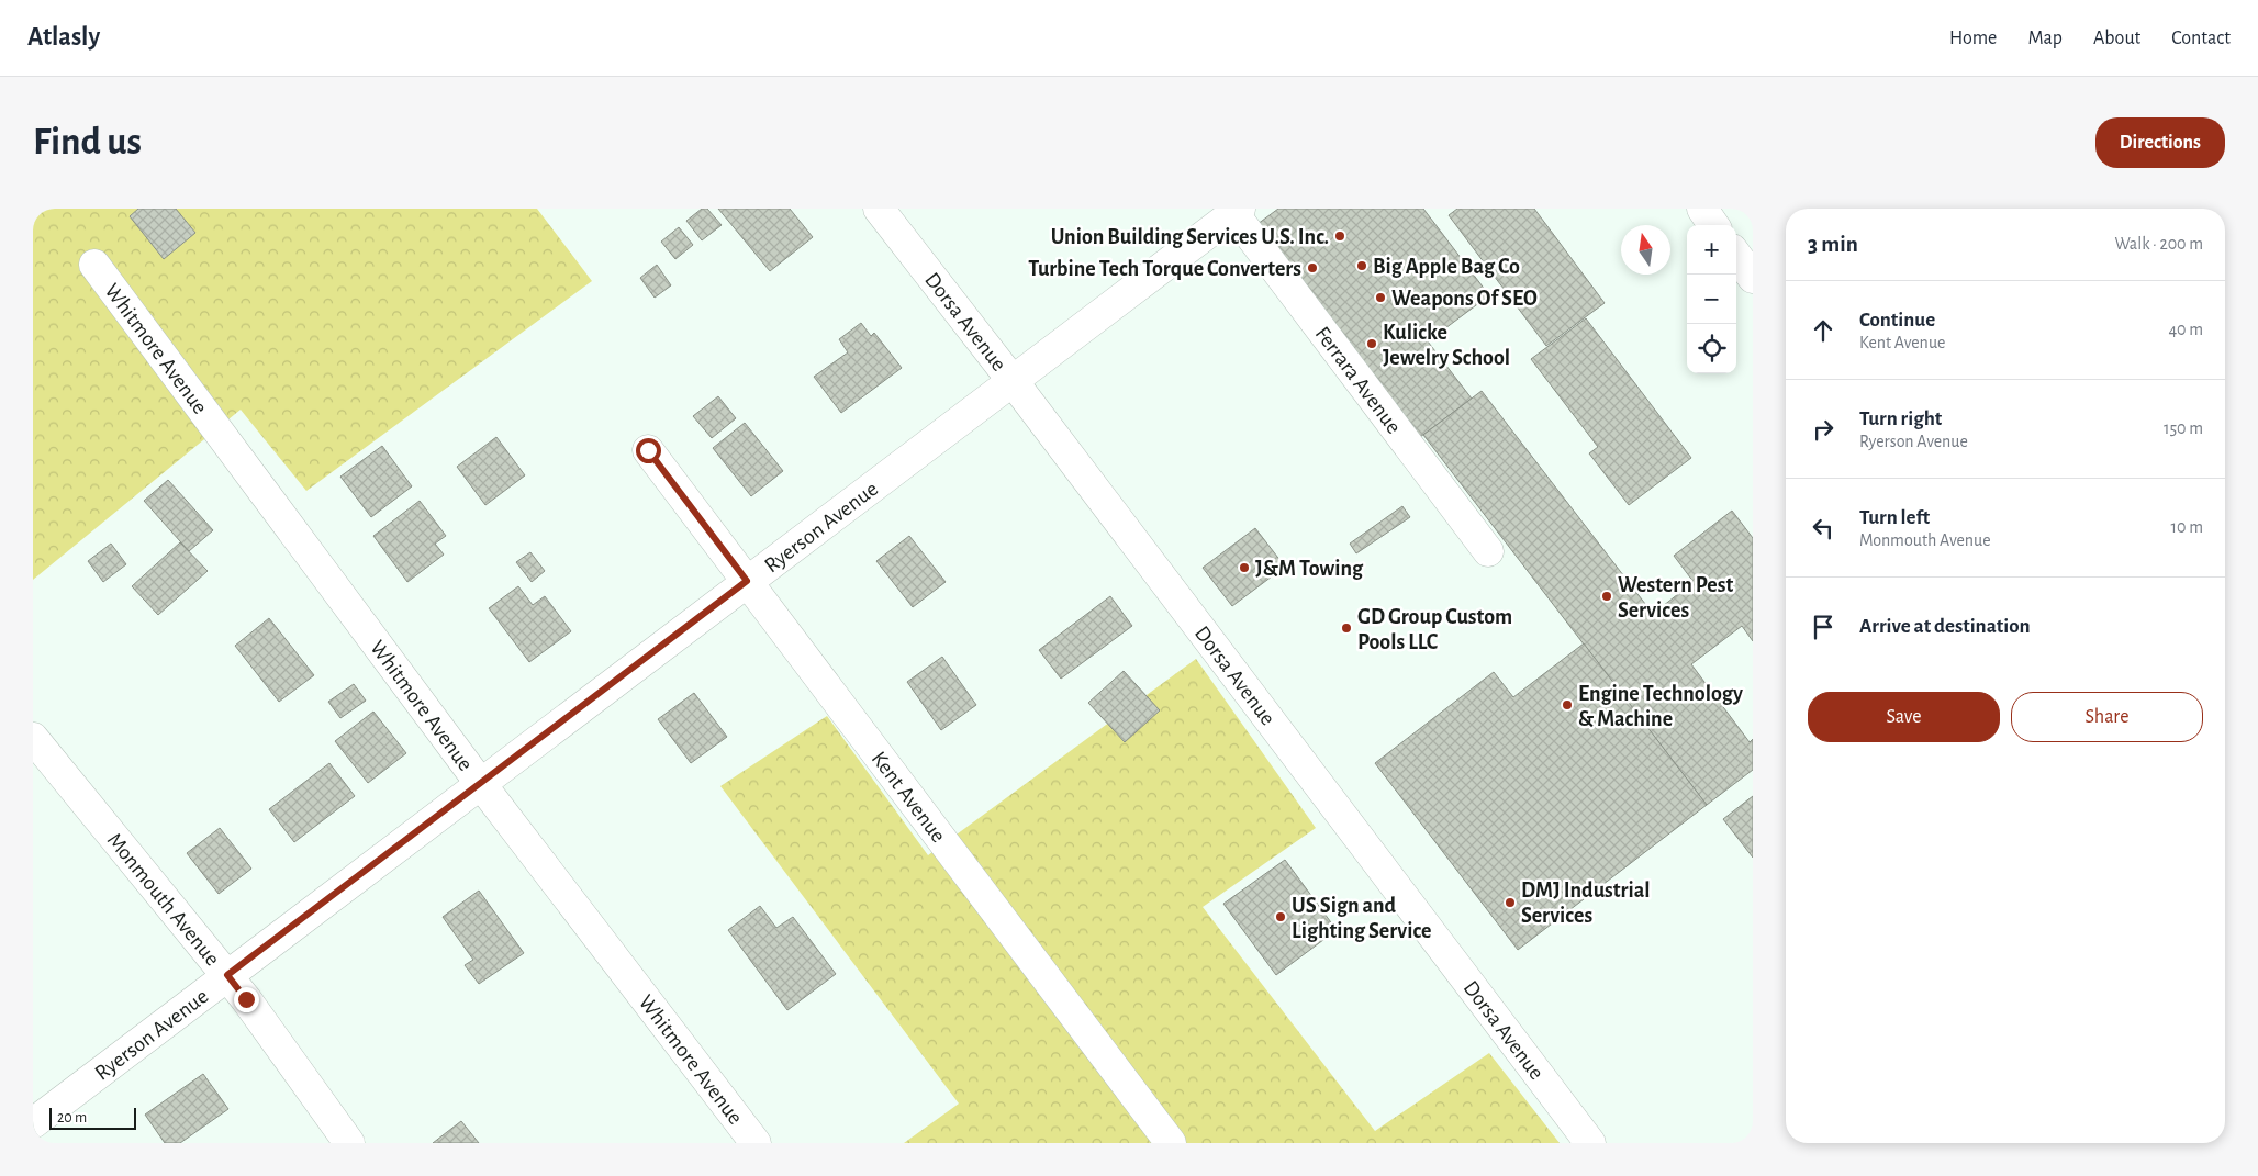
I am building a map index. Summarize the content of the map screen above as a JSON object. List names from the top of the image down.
{
  "streets": {
    "street": [
      "Dorsa Avenue",
      "Whitmore Avenue",
      "Ferrara Avenue",
      "Ryerson Avenue",
      "Kent Avenue",
      "Monmouth Avenue"
    ]
  },
  "crossings": [
    ["Dorsa Avenue", "Ryerson Avenue"],
    ["Whitmore Avenue", "Ryerson Avenue"],
    ["Ferrara Avenue", "Ryerson Avenue"],
    ["Ryerson Avenue", "Kent Avenue"],
    ["Ryerson Avenue", "Monmouth Avenue"]
  ],
  "places": [
    "Union Building Services U.S. Inc.",
    "Big Apple Bag Co",
    "Turbine Tech Torque Converters",
    "Weapons Of SEO",
    "Kulicke Jewelry School",
    "J&M Towing",
    "Western Pest Services",
    "GD Group Custom Pools LLC",
    "Engine Technology & Machine",
    "DMJ Industrial Services",
    "US Sign and Lighting Service"
  ],
  "scale_bar": "20 m",
  "north": "top",
  "page": {
    "header": "Atlasly",
    "nav": [
      "Home",
      "Map",
      "About",
      "Contact"
    ],
    "buttons": [
      "Directions",
      ["Save", "Share"]
    ],
    "title": "Find us",
    "heading": ["3 min", "Walk · 200 m"],
    "map_buttons": ["+", "−"],
    "list": [
      ["Continue", "Kent Avenue", "40 m"],
      ["Turn right", "Ryerson Avenue", "150 m"],
      ["Turn left", "Monmouth Avenue", "10 m"],
      "Arrive at destination"
    ],
    "scale": "20 m"
  }
}
